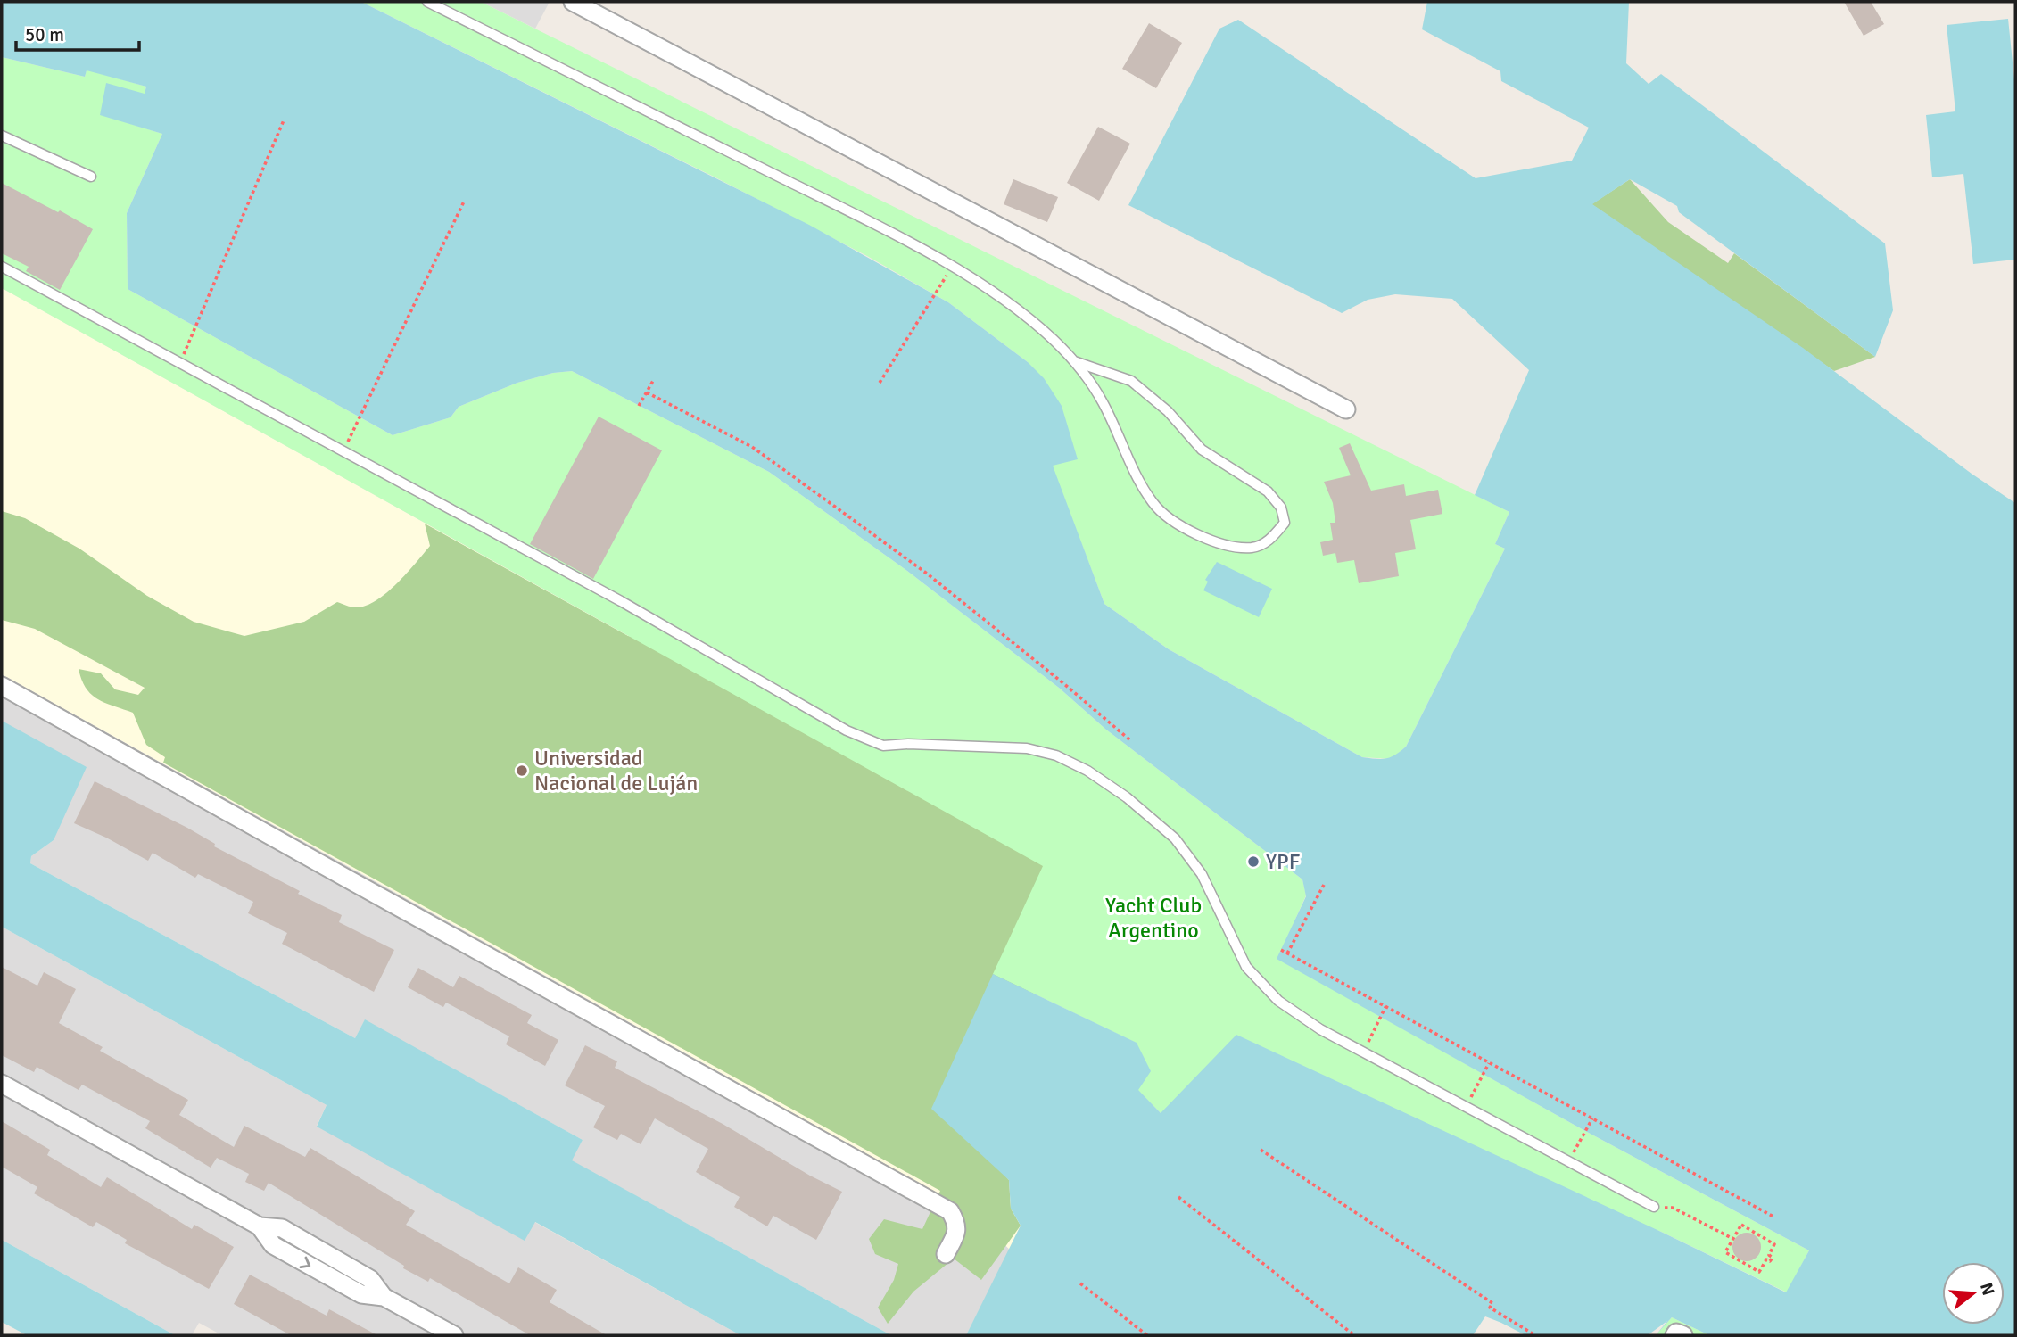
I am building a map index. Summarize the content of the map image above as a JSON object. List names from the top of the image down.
{
  "parks": ["Yacht Club Argentino"],
  "places": ["Universidad Nacional de Luján", "YPF"],
  "scale_bar": "50 m",
  "north": "right"
}
